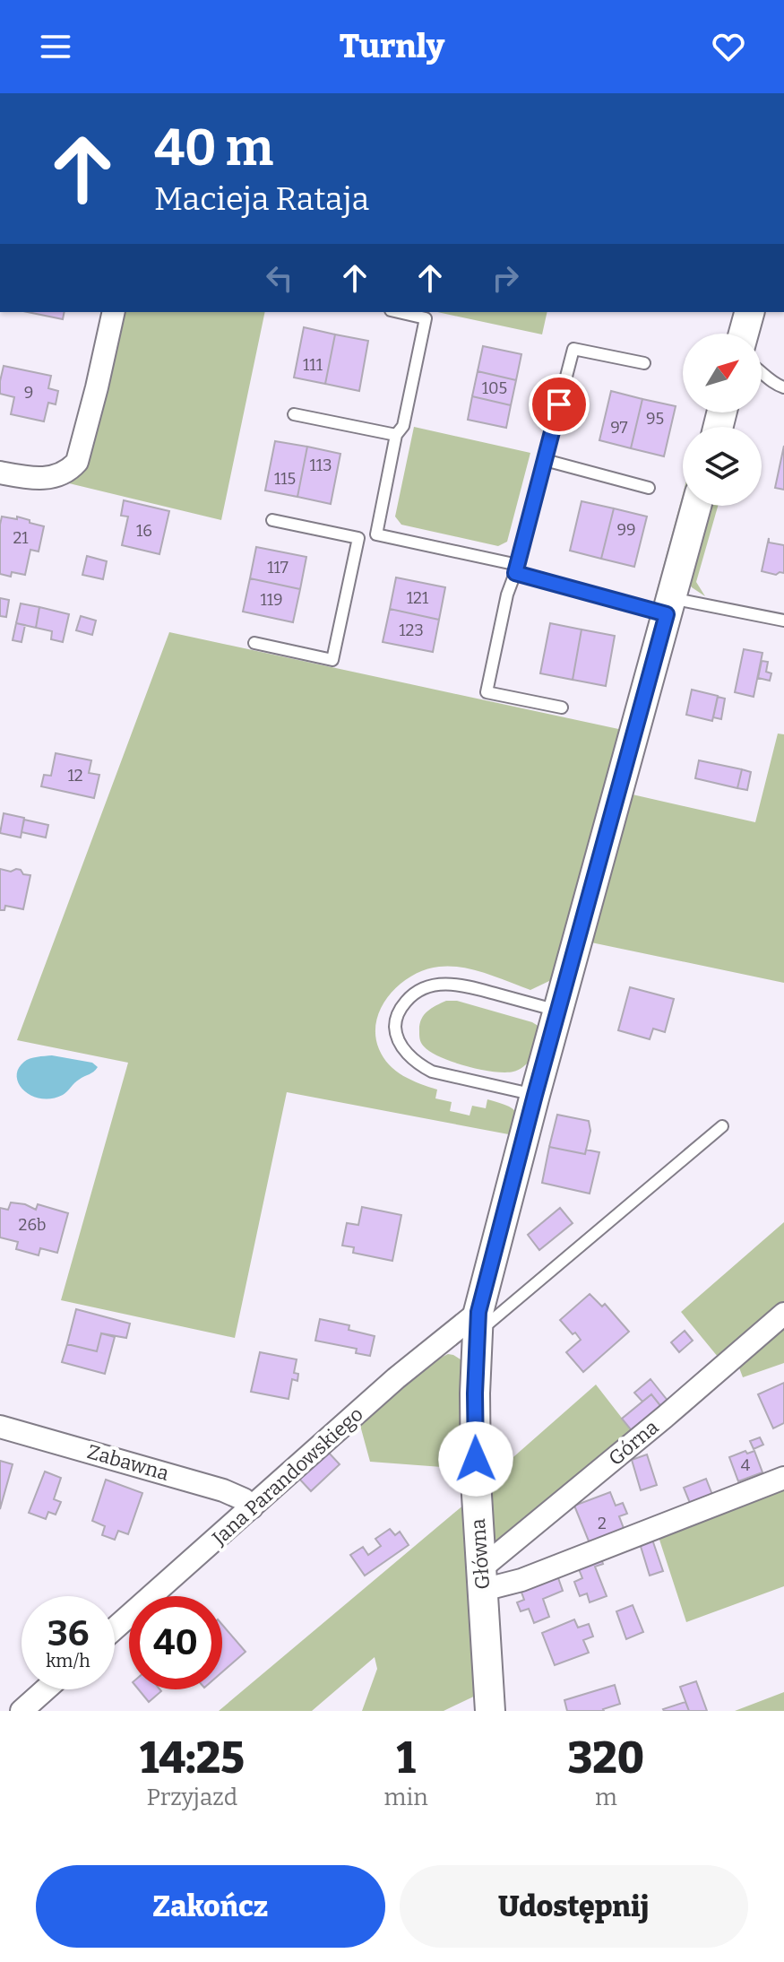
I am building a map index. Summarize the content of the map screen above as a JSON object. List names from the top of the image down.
{
  "streets": {
    "street": [
      "Górna",
      "Zabawna",
      "Jana Parandowskiego",
      "Główna"
    ]
  },
  "crossings": [
    ["Górna", "Główna"],
    ["Zabawna", "Jana Parandowskiego"],
    ["Jana Parandowskiego", "Główna"]
  ],
  "house_numbers": [
    "111",
    "105",
    "9",
    "95",
    "97",
    "113",
    "115",
    "99",
    "16",
    "21",
    "117",
    "121",
    "119",
    "123",
    "12",
    "26b",
    "4",
    "2"
  ],
  "north": "top right",
  "page": {
    "header": "Turnly",
    "turn": ["40 m", "Macieja Rataja"],
    "speed": "36 km/h",
    "limit": "40",
    "eta": [
      "14:25",
      "Przyjazd",
      "1",
      "min",
      "320",
      "m"
    ],
    "buttons": ["Zakończ", "Udostępnij"]
  }
}
